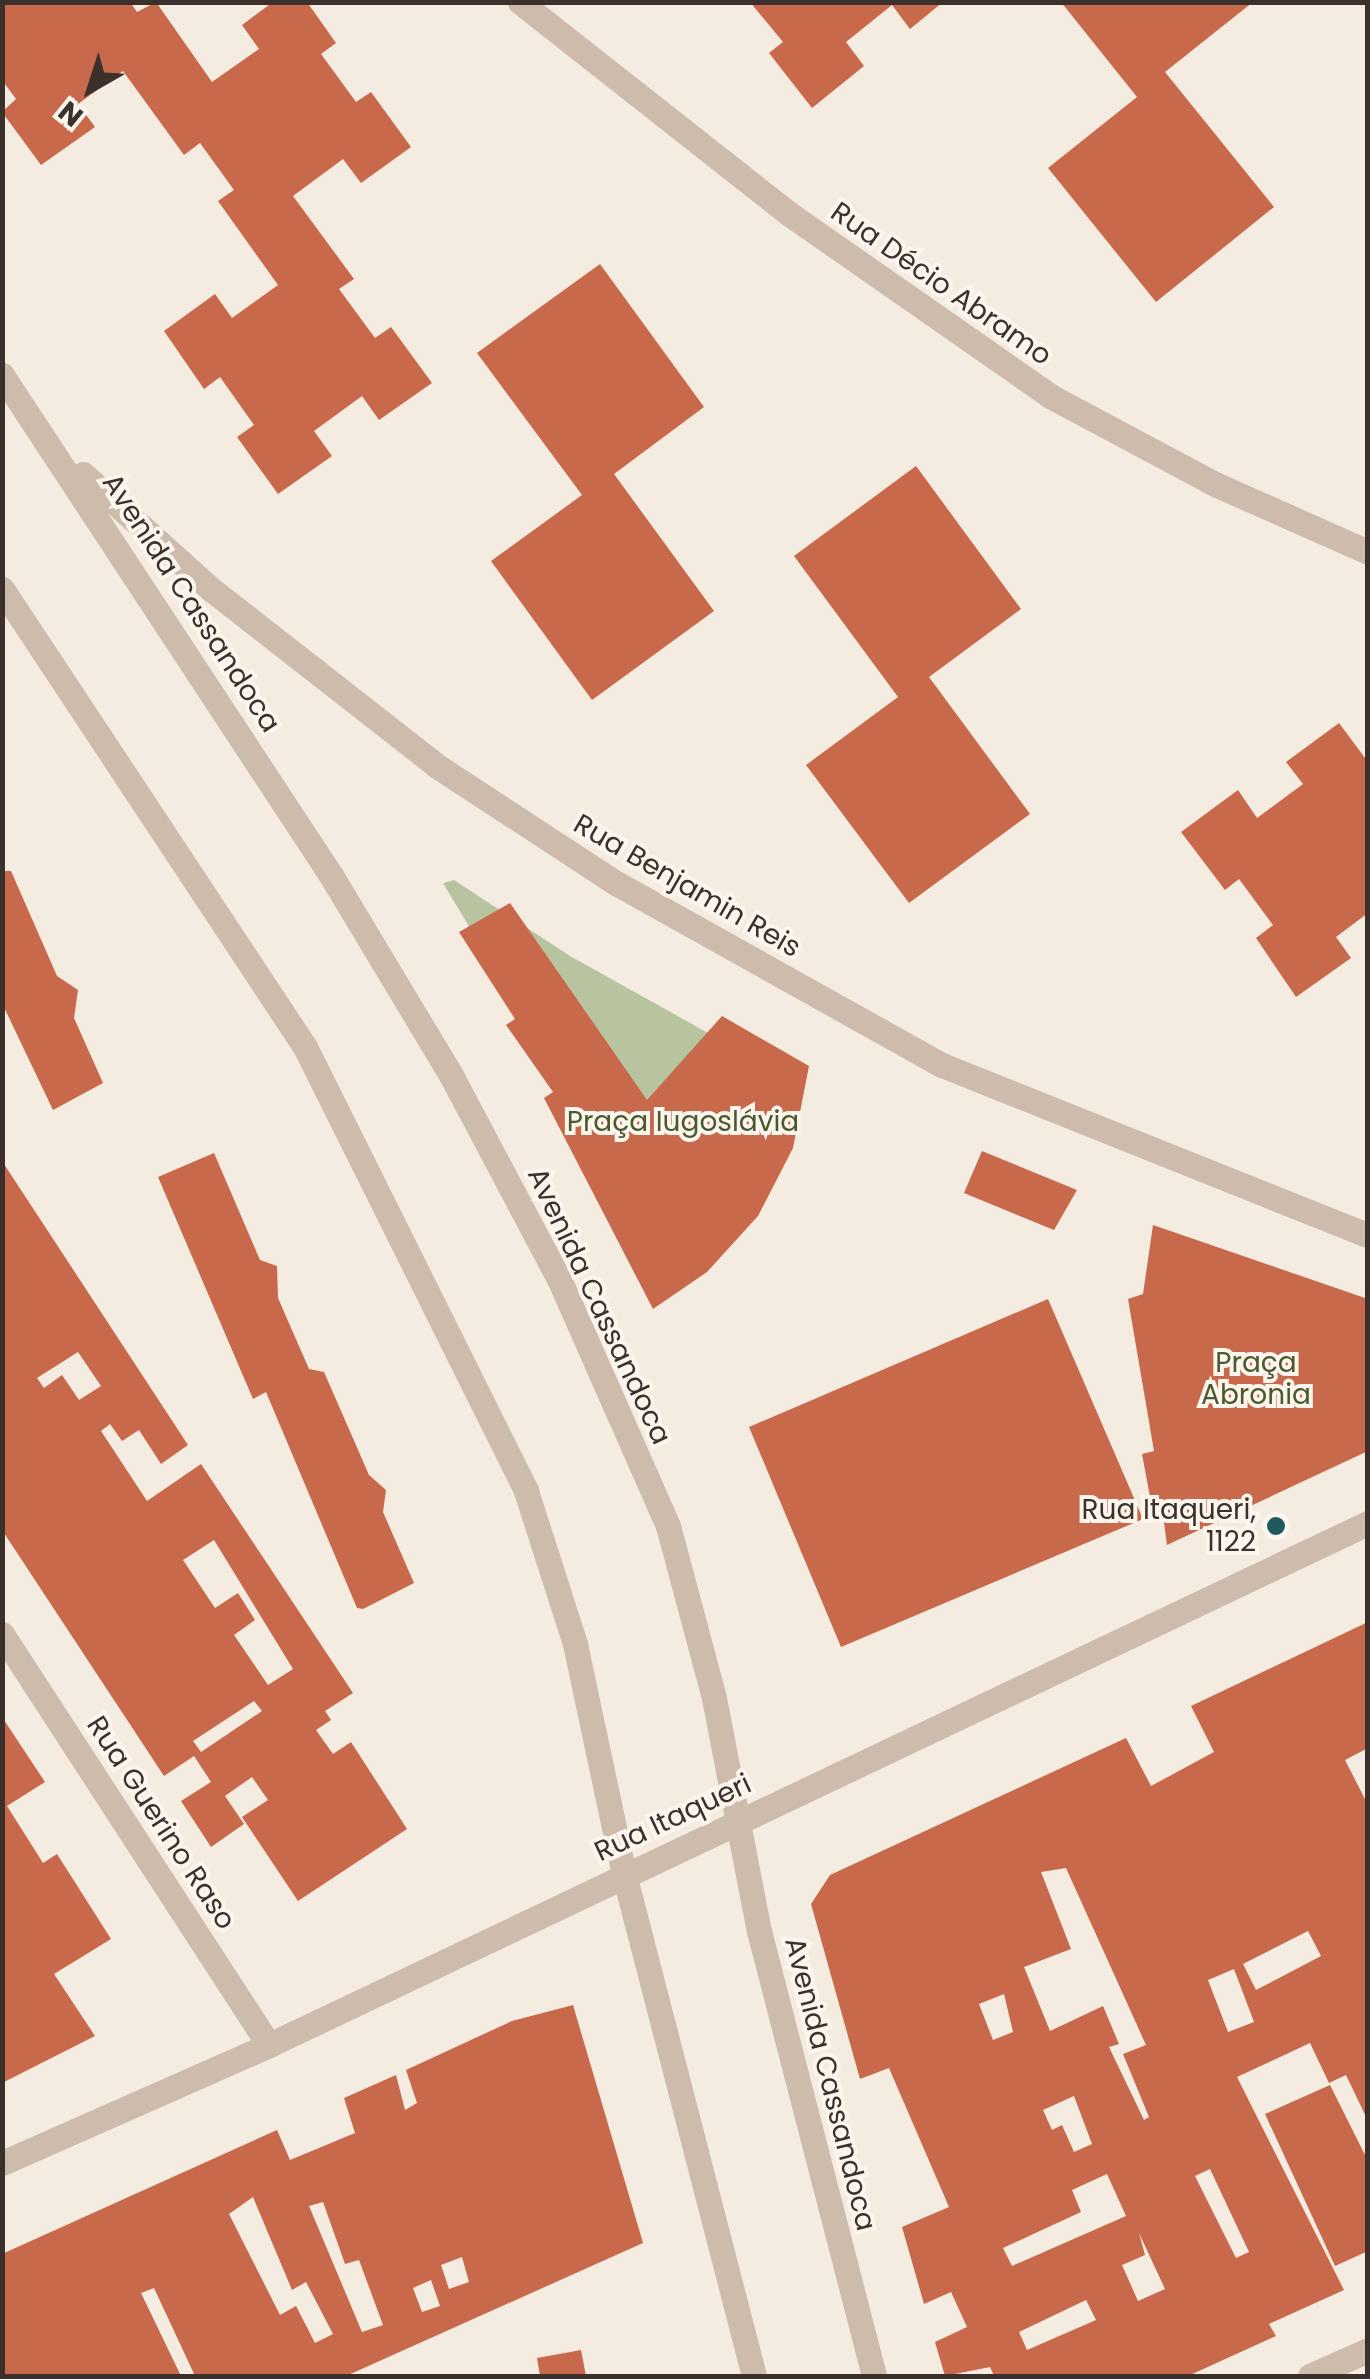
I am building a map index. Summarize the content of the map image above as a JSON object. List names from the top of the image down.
{
  "streets": {
    "street": [
      "Rua Décio Abramo",
      "Avenida Cassandoca",
      "Rua Benjamin Reis",
      "Rua Itaqueri",
      "Rua Guerino Raso"
    ]
  },
  "crossings": [
    ["Avenida Cassandoca", "Rua Benjamin Reis"],
    ["Avenida Cassandoca", "Rua Itaqueri"],
    ["Rua Itaqueri", "Rua Guerino Raso"]
  ],
  "parks": ["Praça Iugoslávia", "Praça Abronia"],
  "places": ["Rua Itaqueri, 1122"],
  "north": "bottom left"
}
